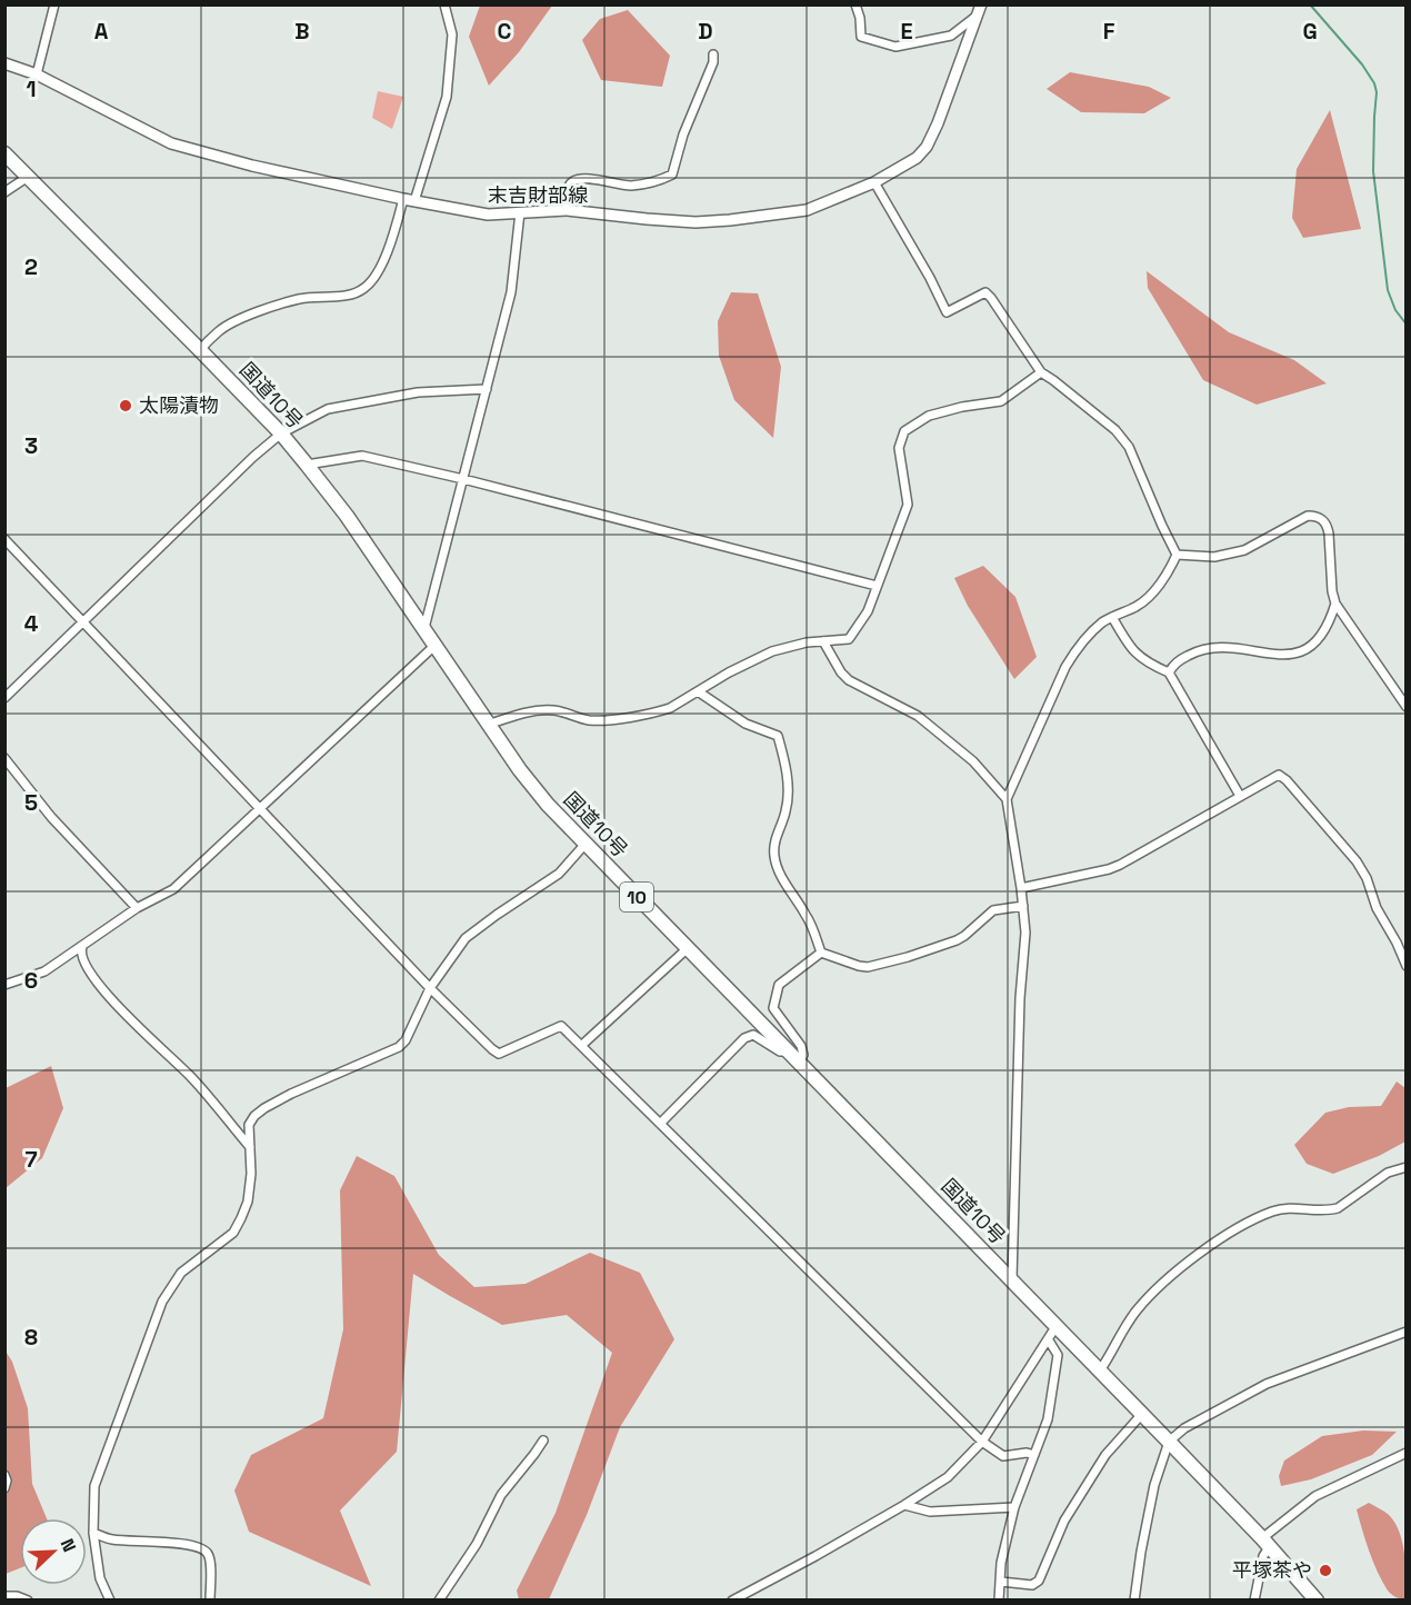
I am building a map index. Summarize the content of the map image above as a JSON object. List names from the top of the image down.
{
  "streets": {
    "highway": ["国道10号", "10"],
    "main road": ["末吉財部線"]
  },
  "places": ["太陽漬物", "平塚茶や"],
  "north": "top right",
  "grid": {
    "columns": [
      "A",
      "B",
      "C",
      "D",
      "E",
      "F",
      "G"
    ],
    "rows": [
      "1",
      "2",
      "3",
      "4",
      "5",
      "6",
      "7",
      "8"
    ]
  }
}
